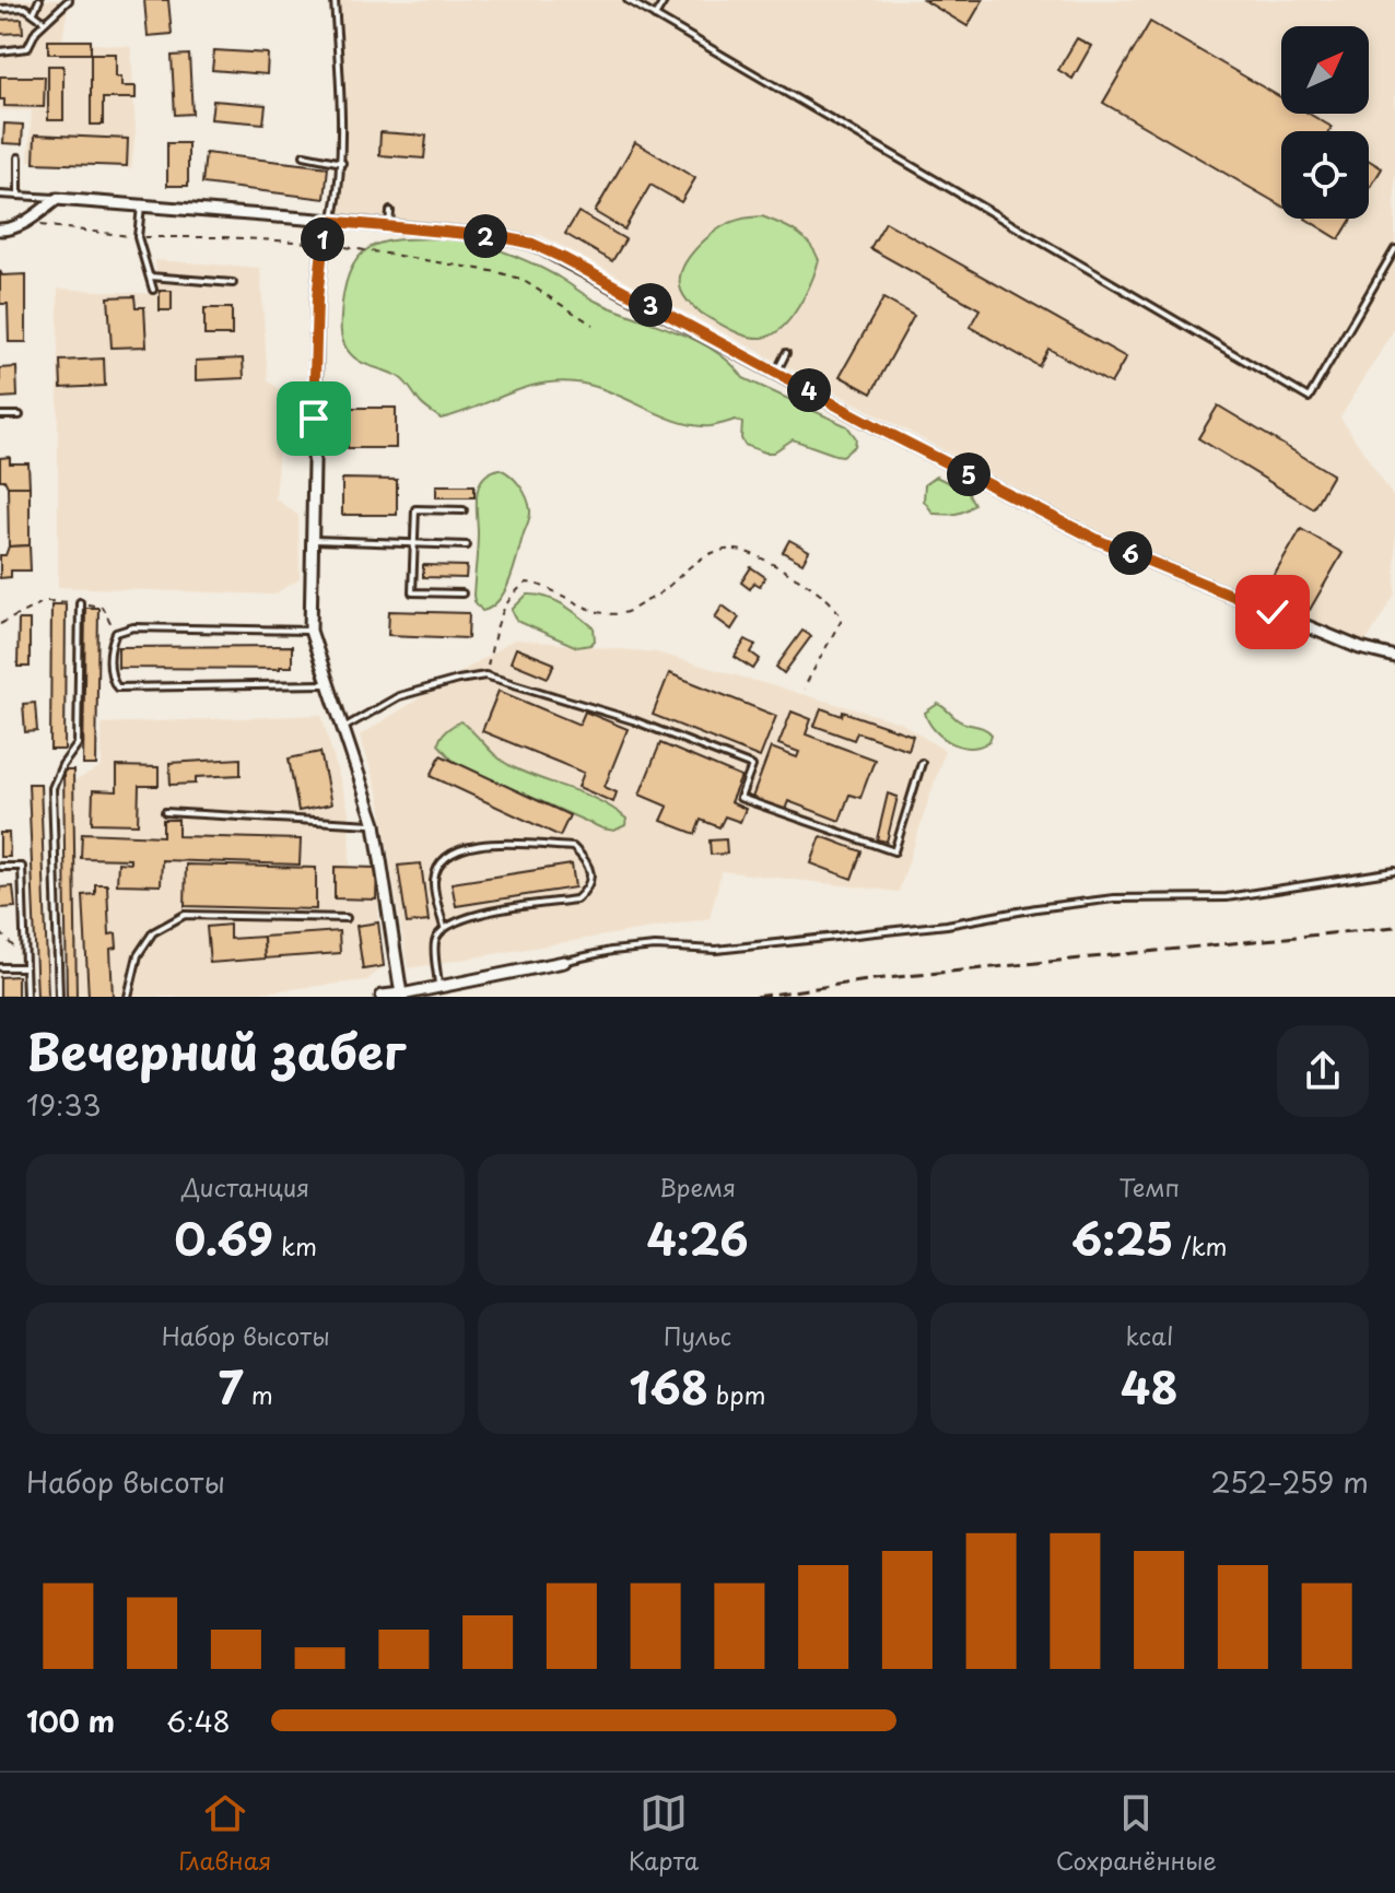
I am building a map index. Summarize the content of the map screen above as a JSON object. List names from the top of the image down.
{
  "north": "top right",
  "page": {
    "pins": [
      "2",
      "1",
      "3",
      "4",
      "5",
      "6"
    ],
    "heading": ["Вечерний забег", "19:33"],
    "stats": [
      ["Дистанция", "0.69 km"],
      ["Время", "4:26"],
      ["Темп", "6:25 /km"],
      ["Набор высоты", "7 m"],
      ["Пульс", "168 bpm"],
      ["kcal", "48"]
    ],
    "chart": ["Набор высоты", "252–259 m"],
    "list": [
      {
        "name": "100 m",
        "note": "6:48"
      }
    ],
    "tabs": ["Главная", "Карта", "Сохранённые"]
  }
}
